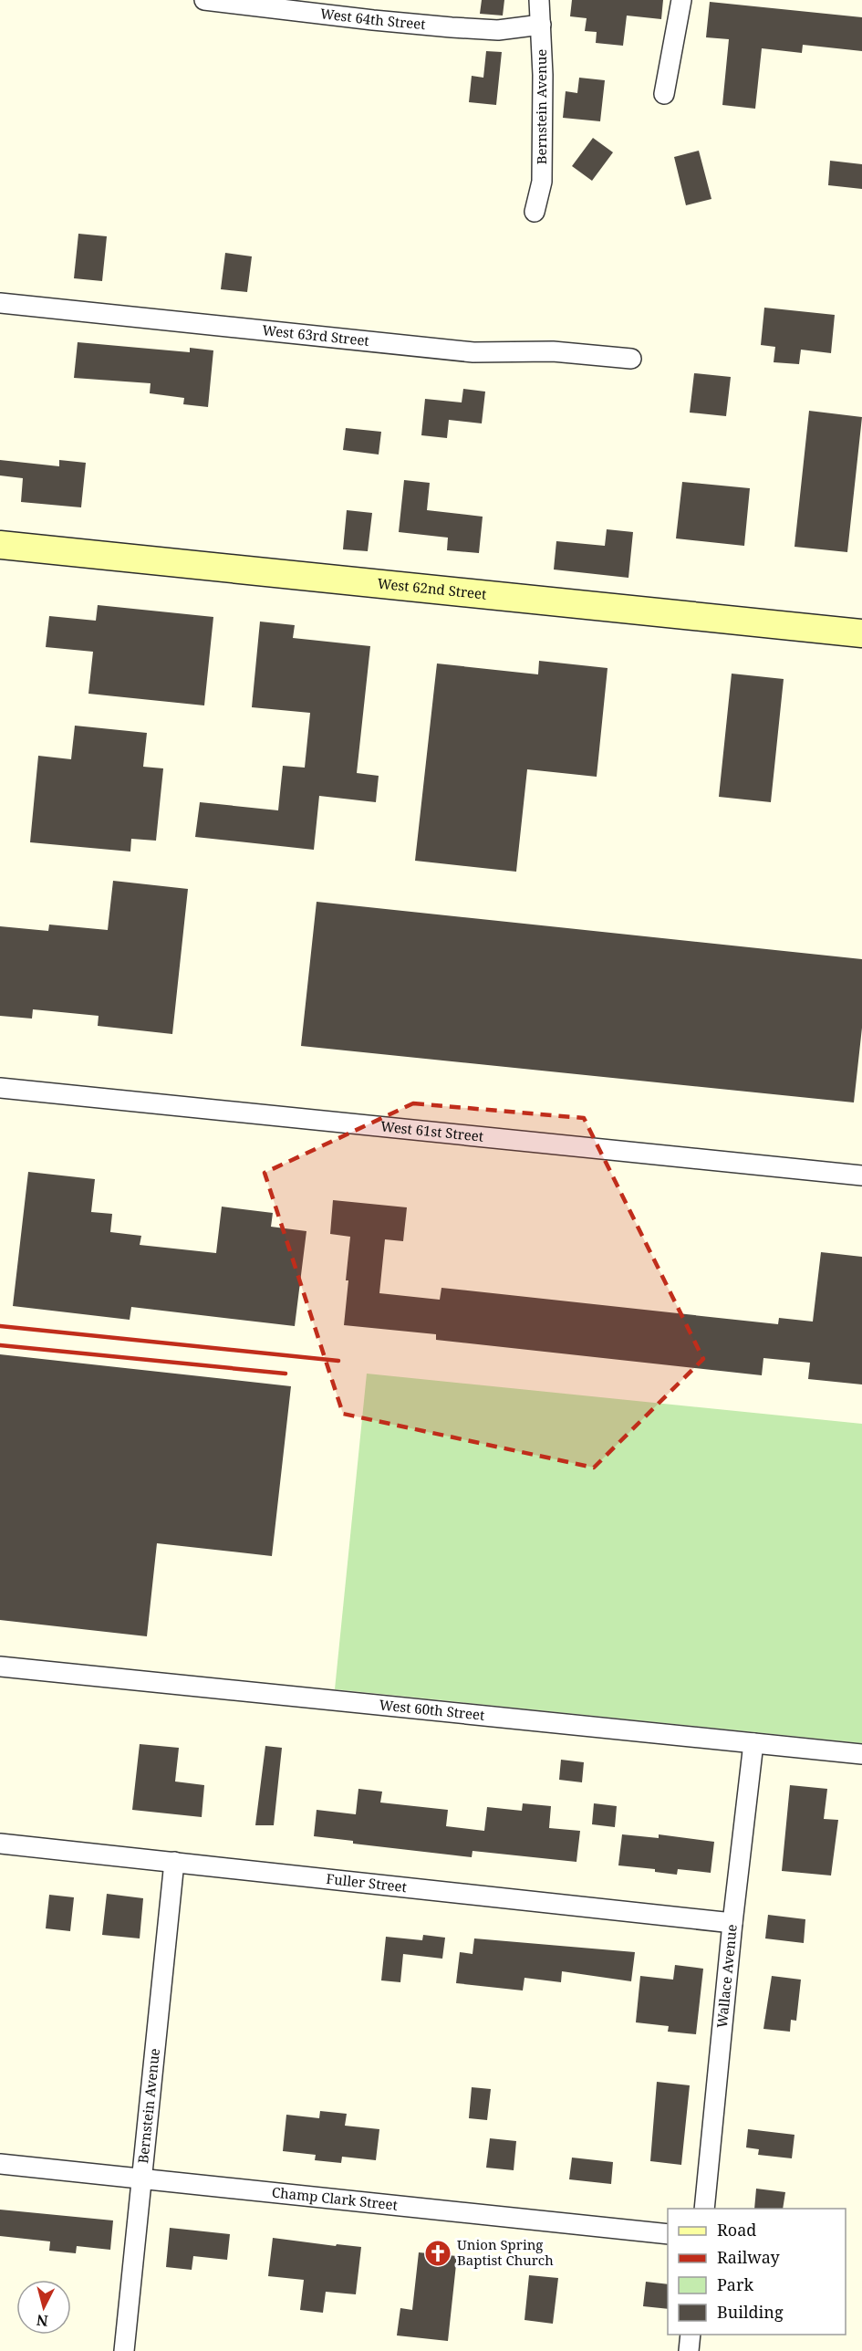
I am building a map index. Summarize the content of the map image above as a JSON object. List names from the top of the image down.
{
  "streets": {
    "street": [
      "West 64th Street",
      "Bernstein Avenue",
      "West 63rd Street",
      "West 62nd Street",
      "West 61st Street",
      "West 60th Street",
      "Fuller Street",
      "Wallace Avenue",
      "Champ Clark Street"
    ]
  },
  "crossings": [
    ["West 64th Street", "Bernstein Avenue"],
    ["Bernstein Avenue", "Fuller Street"],
    ["Bernstein Avenue", "Champ Clark Street"],
    ["West 60th Street", "Wallace Avenue"],
    ["Fuller Street", "Wallace Avenue"]
  ],
  "places": {
    "church": ["Union Spring Baptist Church"]
  },
  "legend": [
    "Road",
    "Railway",
    "Park",
    "Building"
  ],
  "north": "bottom"
}
